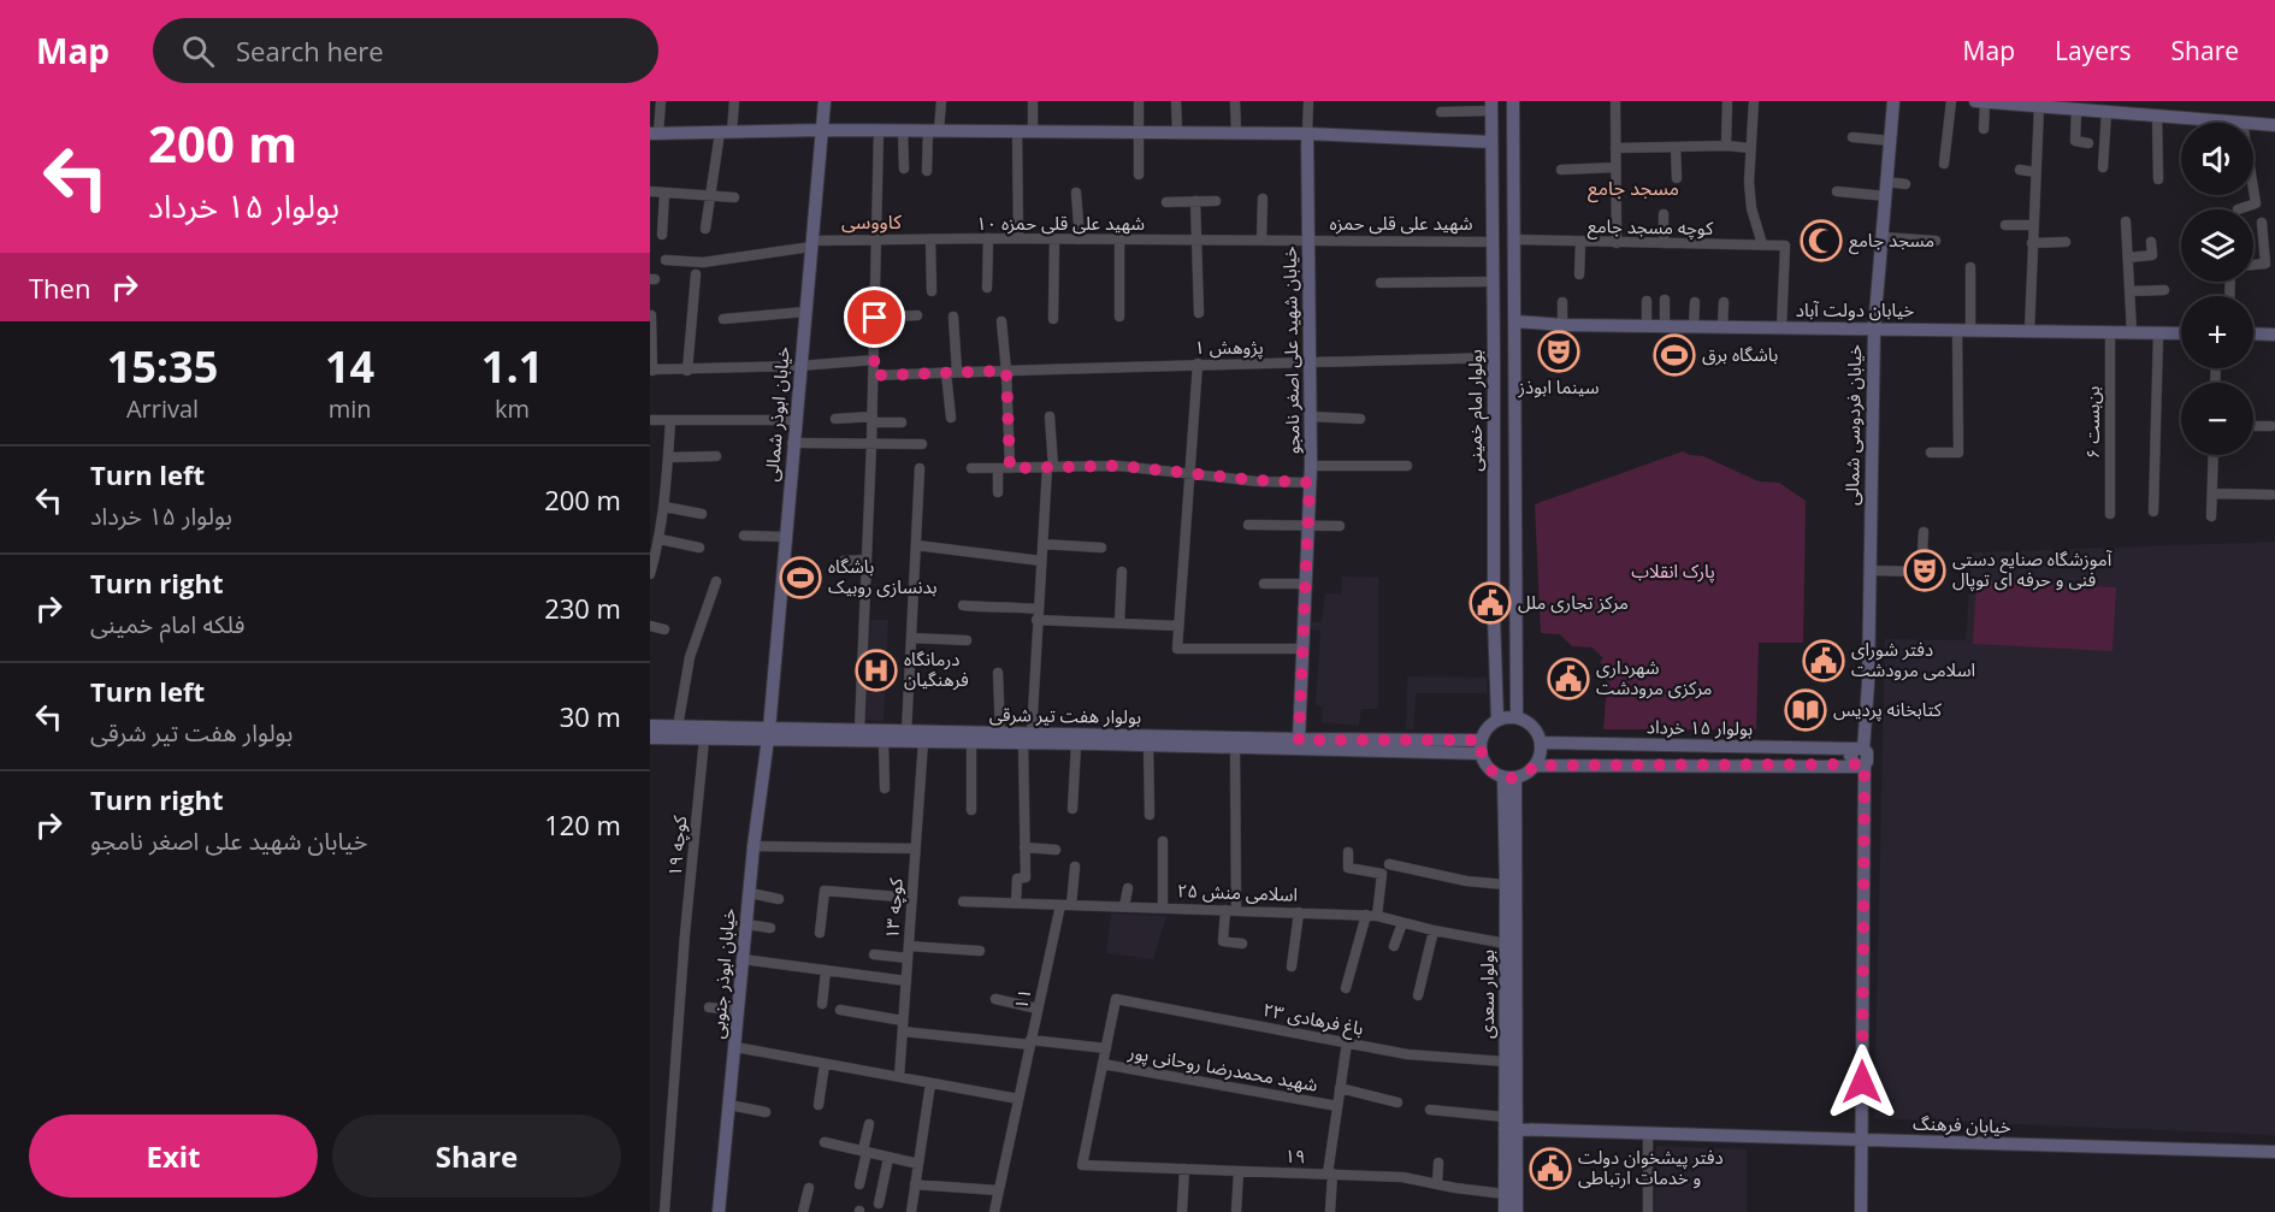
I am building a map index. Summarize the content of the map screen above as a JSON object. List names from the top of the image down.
{
  "streets": {
    "street": [
      "شهید علی قلی حمزه ۱۰",
      "شهید علی قلی حمزه",
      "کوچه مسجد جامع",
      "خیابان دولت آباد",
      "پژوهش ۱",
      "خیابان شهید علی اصغر نامجو",
      "بولوار امام خمینی",
      "خیابان ابوذر شمالی",
      "بن‌بست ۶",
      "خیابان فردوسی شمالی",
      "بولوار هفت تیر شرقی",
      "بولوار ۱۵ خرداد",
      "کوچه ۱۹",
      "اسلامی منش ۲۵",
      "کوچه ۱۳",
      "خیابان ابوذر جنوبی",
      "بولوار سعدی",
      "۱۱",
      "باغ فرهادی ۲۳",
      "شهید محمدرضا روحانی پور",
      "خیابان فرهنگ",
      "۱۹"
    ]
  },
  "crossings": [
    ["شهید علی قلی حمزه ۱۰", "شهید علی قلی حمزه"],
    ["شهید علی قلی حمزه ۱۰", "خیابان شهید علی اصغر نامجو"],
    ["شهید علی قلی حمزه ۱۰", "خیابان ابوذر شمالی"],
    ["شهید علی قلی حمزه", "خیابان شهید علی اصغر نامجو"],
    ["شهید علی قلی حمزه", "بولوار امام خمینی"],
    ["کوچه مسجد جامع", "خیابان دولت آباد"],
    ["خیابان دولت آباد", "بن‌بست ۶"],
    ["خیابان دولت آباد", "خیابان فردوسی شمالی"],
    ["پژوهش ۱", "خیابان شهید علی اصغر نامجو"],
    ["پژوهش ۱", "بولوار امام خمینی"],
    ["خیابان شهید علی اصغر نامجو", "بولوار هفت تیر شرقی"],
    ["بولوار امام خمینی", "بولوار هفت تیر شرقی"],
    ["بولوار امام خمینی", "بولوار ۱۵ خرداد"],
    ["بولوار امام خمینی", "بولوار سعدی"],
    ["خیابان ابوذر شمالی", "بولوار هفت تیر شرقی"],
    ["خیابان ابوذر شمالی", "خیابان ابوذر جنوبی"],
    ["خیابان فردوسی شمالی", "بولوار ۱۵ خرداد"],
    ["بولوار هفت تیر شرقی", "بولوار ۱۵ خرداد"],
    ["بولوار هفت تیر شرقی", "کوچه ۱۹"],
    ["بولوار هفت تیر شرقی", "کوچه ۱۳"],
    ["بولوار هفت تیر شرقی", "خیابان ابوذر جنوبی"],
    ["بولوار هفت تیر شرقی", "بولوار سعدی"],
    ["بولوار ۱۵ خرداد", "بولوار سعدی"],
    ["اسلامی منش ۲۵", "بولوار سعدی"],
    ["اسلامی منش ۲۵", "۱۱"],
    ["بولوار سعدی", "باغ فرهادی ۲۳"],
    ["بولوار سعدی", "خیابان فرهنگ"],
    ["بولوار سعدی", "۱۹"],
    ["شهید محمدرضا روحانی پور", "۱۹"]
  ],
  "districts": ["مسجد جامع", "کاووسی"],
  "parks": ["پارک انقلاب"],
  "places": {
    "mosque": ["مسجد جامع"],
    "theatre": ["سینما ابوذز", "آموزشگاه صنایع دستی فنی و حرفه ای توپال"],
    "sports": ["باشگاه برق", "باشگاه بدنسازی روبیک"],
    "public building": [
      "مرکز تجاری ملل",
      "دفتر شورای اسلامی مرودشت",
      "شهرداری مرکزی مرودشت",
      "دفتر پیشخوان دولت و خدمات ارتباطی"
    ],
    "hospital": ["درمانگاه فرهنگیان"],
    "library": ["کتابخانه پردیس"]
  },
  "page": {
    "header": "Map",
    "search": "Search here",
    "nav": ["Map", "Layers", "Share"],
    "turn": ["200 m", "بولوار ۱۵ خرداد"],
    "map_buttons": ["+", "−"],
    "then": "Then",
    "eta": [
      "15:35",
      "Arrival",
      "14",
      "min",
      "1.1",
      "km"
    ],
    "list": [
      {
        "name": "Turn left",
        "note": "بولوار ۱۵ خرداد",
        "value": "200 m"
      },
      {
        "name": "Turn right",
        "note": "فلکه امام خمینی",
        "value": "230 m"
      },
      {
        "name": "Turn left",
        "note": "بولوار هفت تیر شرقی",
        "value": "30 m"
      },
      {
        "name": "Turn right",
        "note": "خیابان شهید علی اصغر نامجو",
        "value": "120 m"
      }
    ],
    "buttons": ["Exit", "Share"]
  }
}
